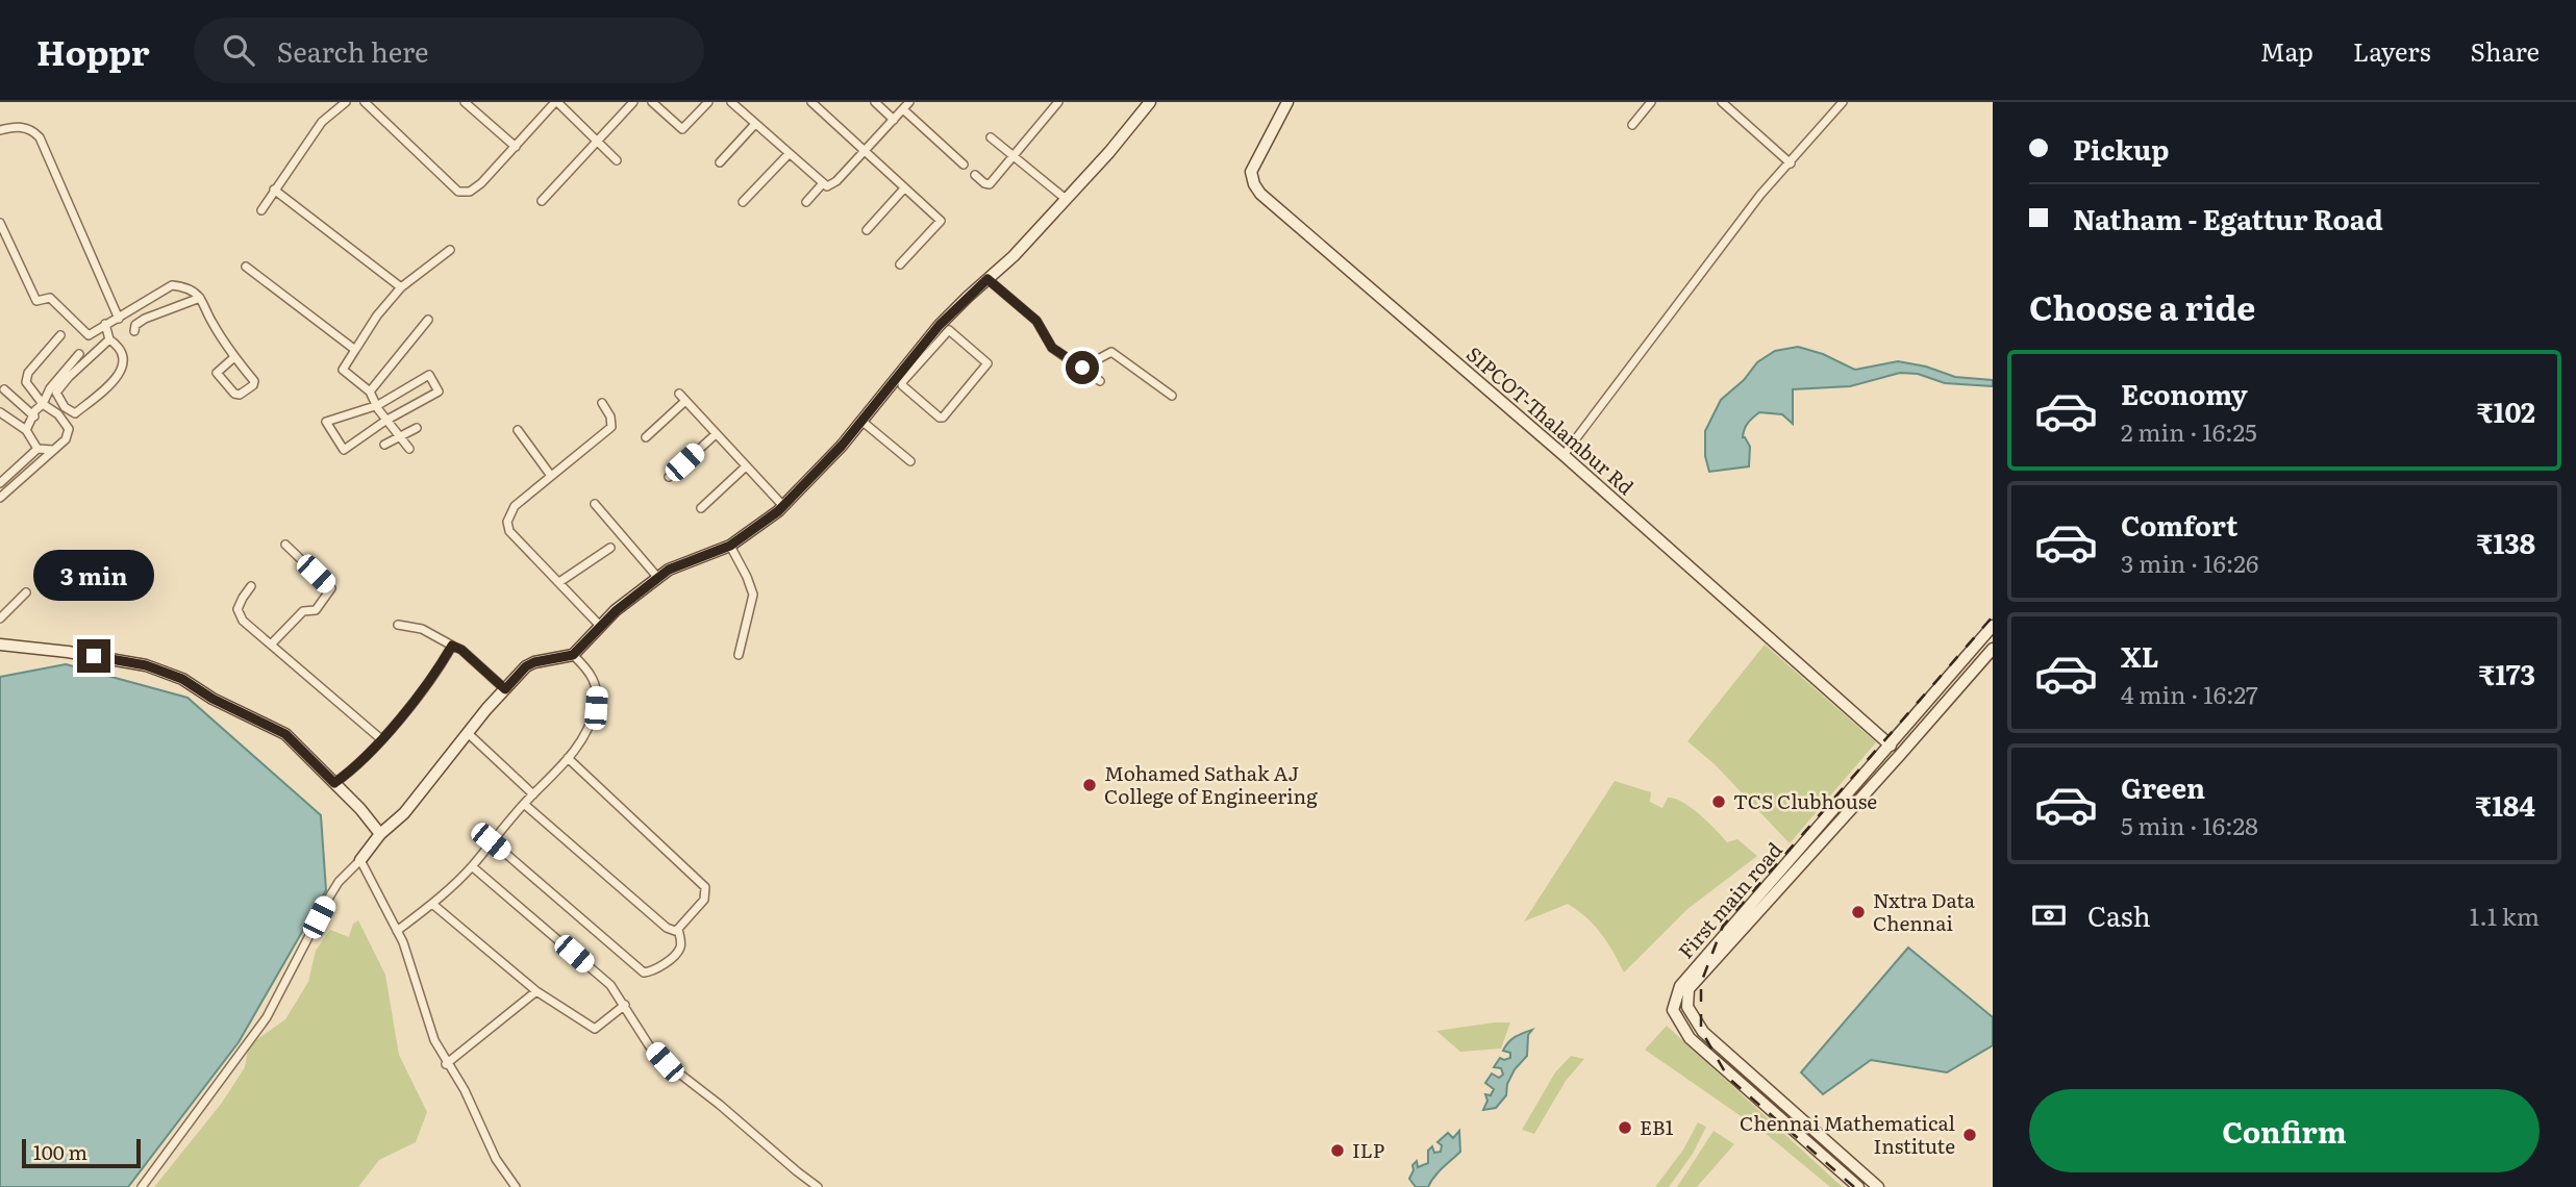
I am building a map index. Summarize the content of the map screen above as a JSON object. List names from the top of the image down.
{
  "streets": {
    "street": ["SIPCOT-Thalambur Rd", "First main road"]
  },
  "crossings": [
    ["SIPCOT-Thalambur Rd", "First main road"]
  ],
  "places": [
    "Mohamed Sathak AJ College of Engineering",
    "TCS Clubhouse",
    "Nxtra Data Chennai",
    "EB1",
    "Chennai Mathematical Institute",
    "ILP"
  ],
  "scale_bar": "100 m",
  "page": {
    "header": "Hoppr",
    "search": "Search here",
    "nav": ["Map", "Layers", "Share"],
    "banner": ["Pickup", "Natham - Egattur Road"],
    "heading": "Choose a ride",
    "list": [
      {
        "name": "Economy",
        "note": "2 min · 16:25",
        "value": "₹102"
      },
      {
        "name": "Comfort",
        "note": "3 min · 16:26",
        "value": "₹138"
      },
      {
        "name": "XL",
        "note": "4 min · 16:27",
        "value": "₹173"
      },
      {
        "name": "Green",
        "note": "5 min · 16:28",
        "value": "₹184"
      }
    ],
    "bubble": "3 min",
    "pay": ["Cash", "1.1 km"],
    "buttons": "Confirm",
    "scale": "100 m"
  }
}
